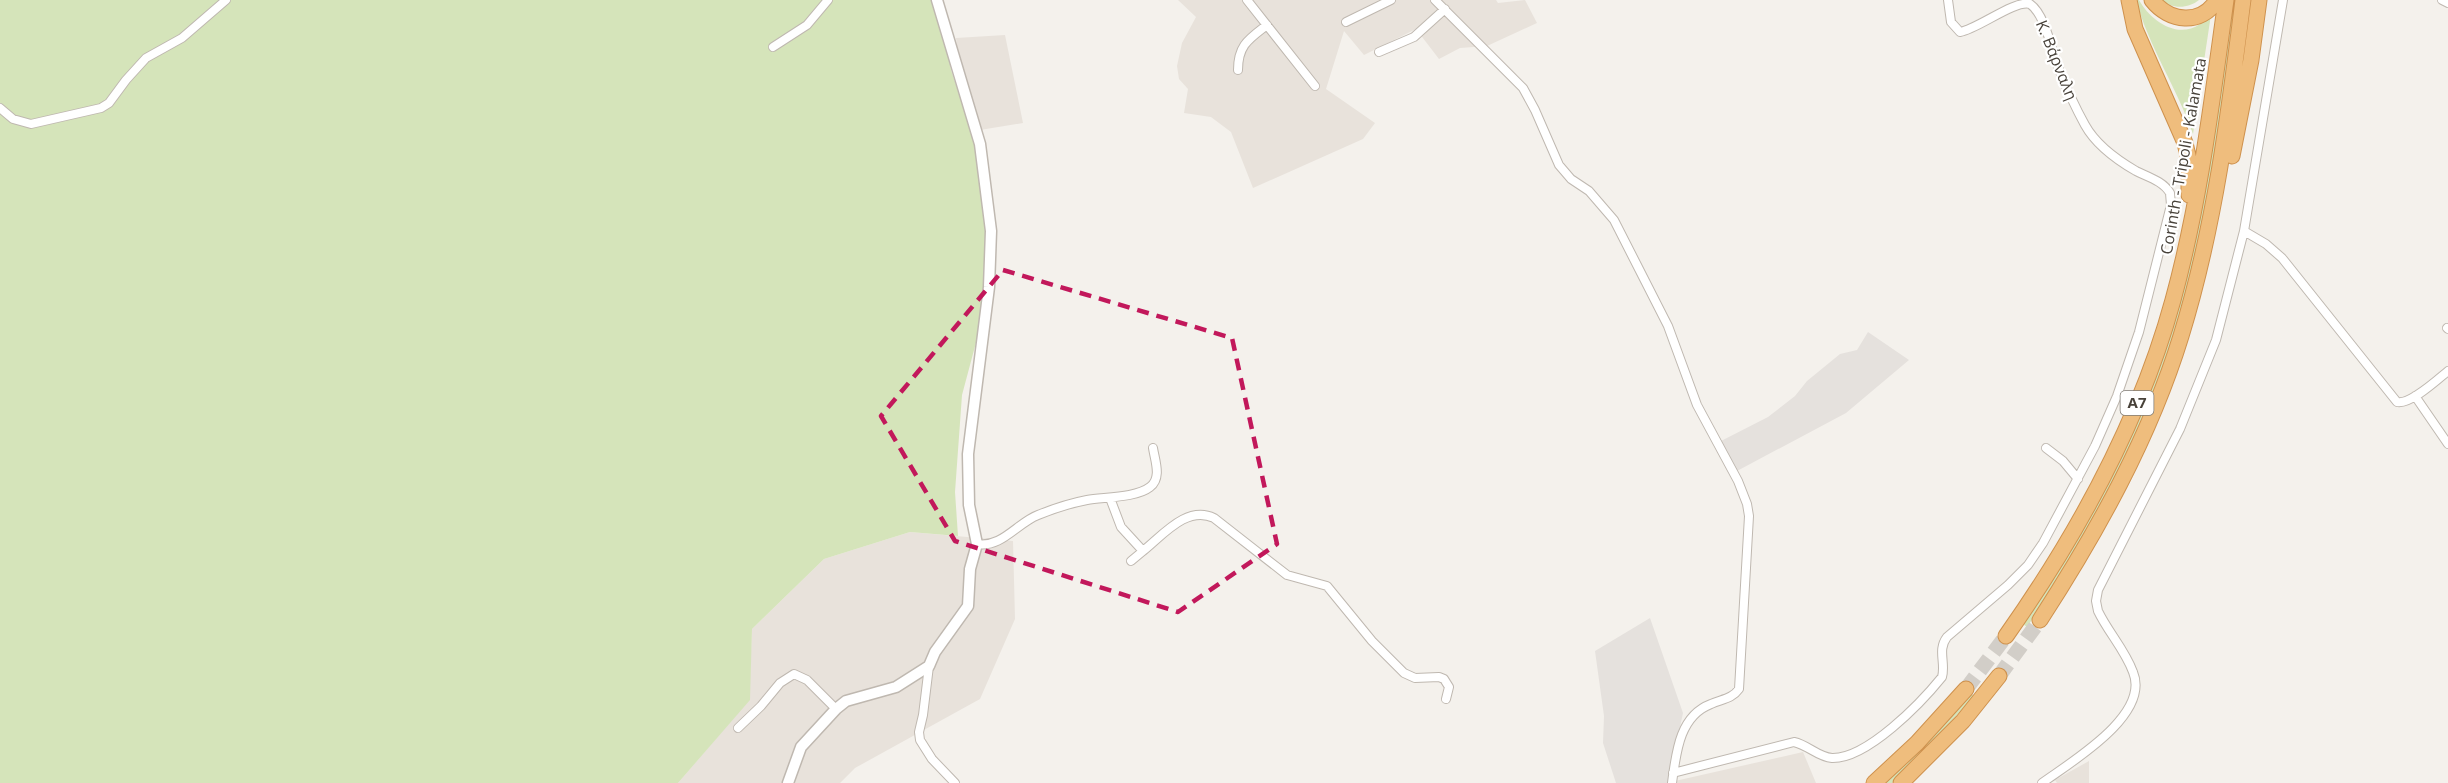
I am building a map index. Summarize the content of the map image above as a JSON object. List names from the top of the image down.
{
  "streets": {
    "highway": ["Corinth - Tripoli - Kalamata", "Α7"],
    "street": ["Κ. Βάρναλη"]
  }
}
